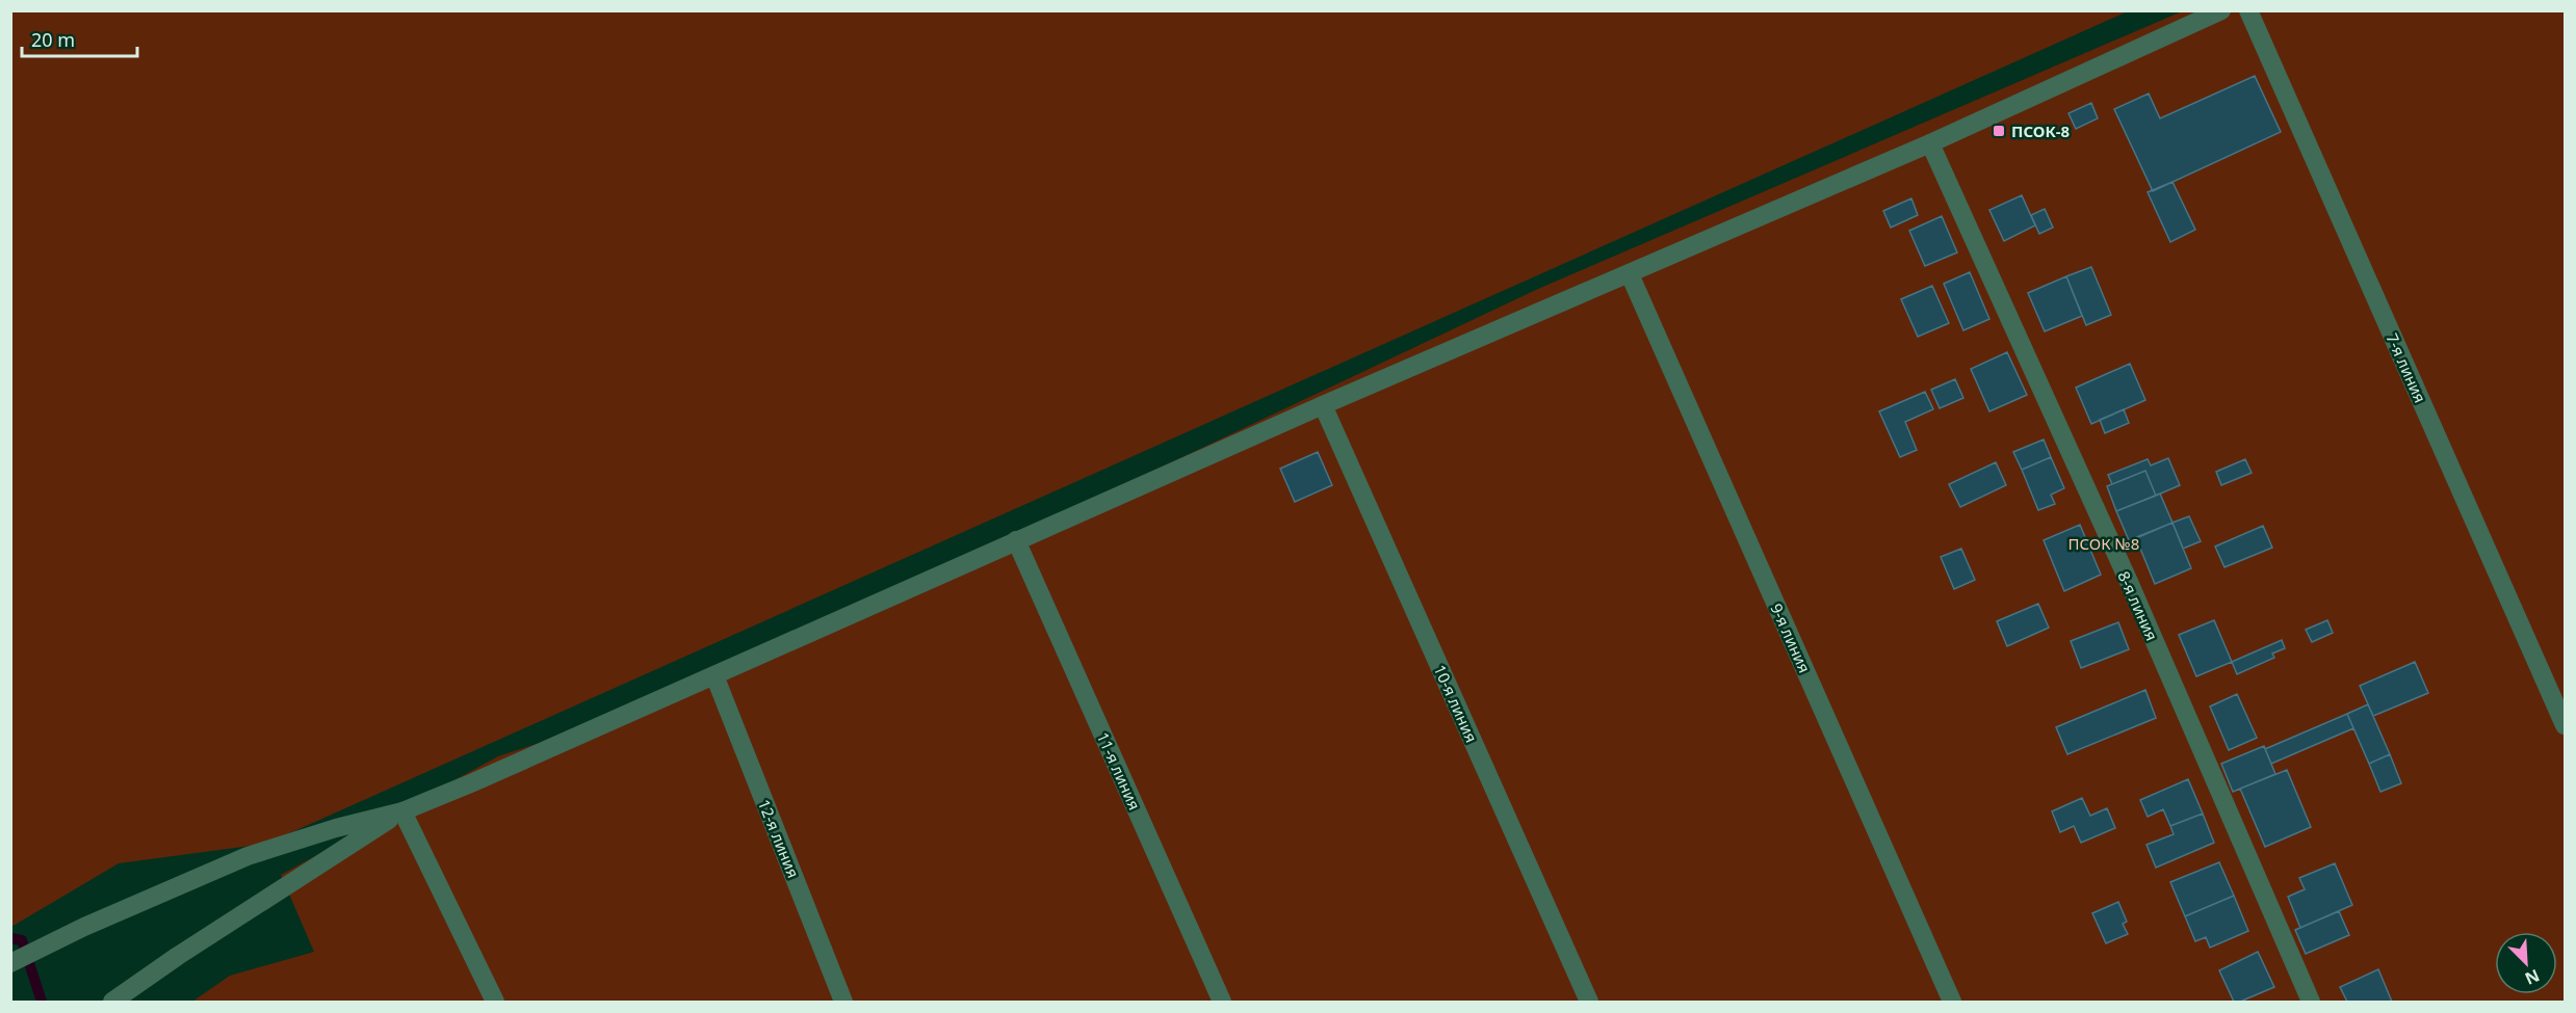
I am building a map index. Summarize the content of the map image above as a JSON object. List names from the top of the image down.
{
  "streets": {
    "street": [
      "7-я линия",
      "8-я линия",
      "9-я линия",
      "10-я линия",
      "11-я линия",
      "12-я линия"
    ]
  },
  "parks": ["ПСОК №8"],
  "places": {
    "transit": ["ПСОК-8"]
  },
  "scale_bar": "20 m",
  "north": "bottom right"
}
